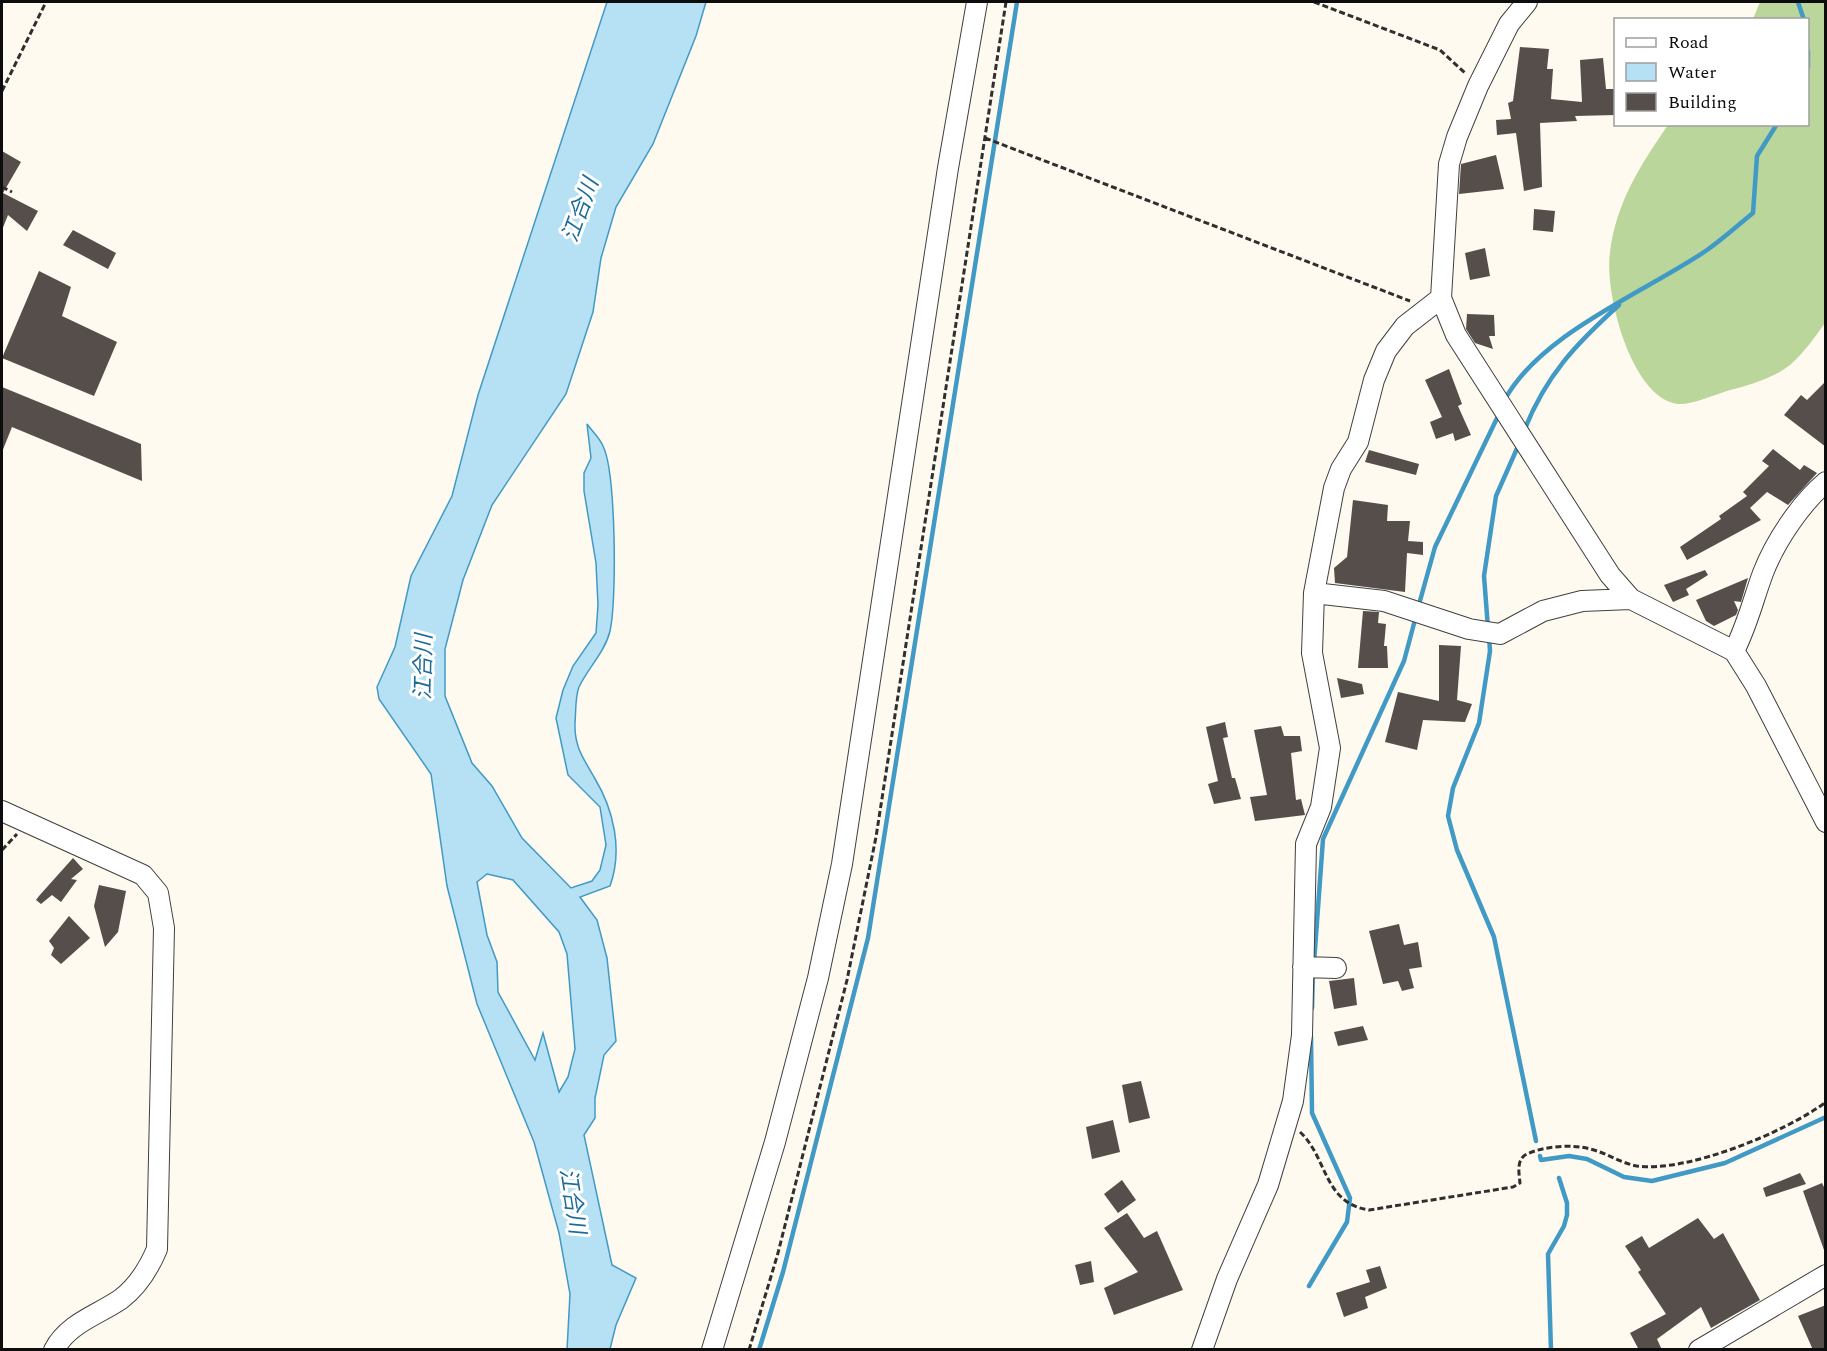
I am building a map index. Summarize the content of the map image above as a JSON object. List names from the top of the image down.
{
  "water": ["江合川"],
  "legend": ["Road", "Water", "Building"]
}
